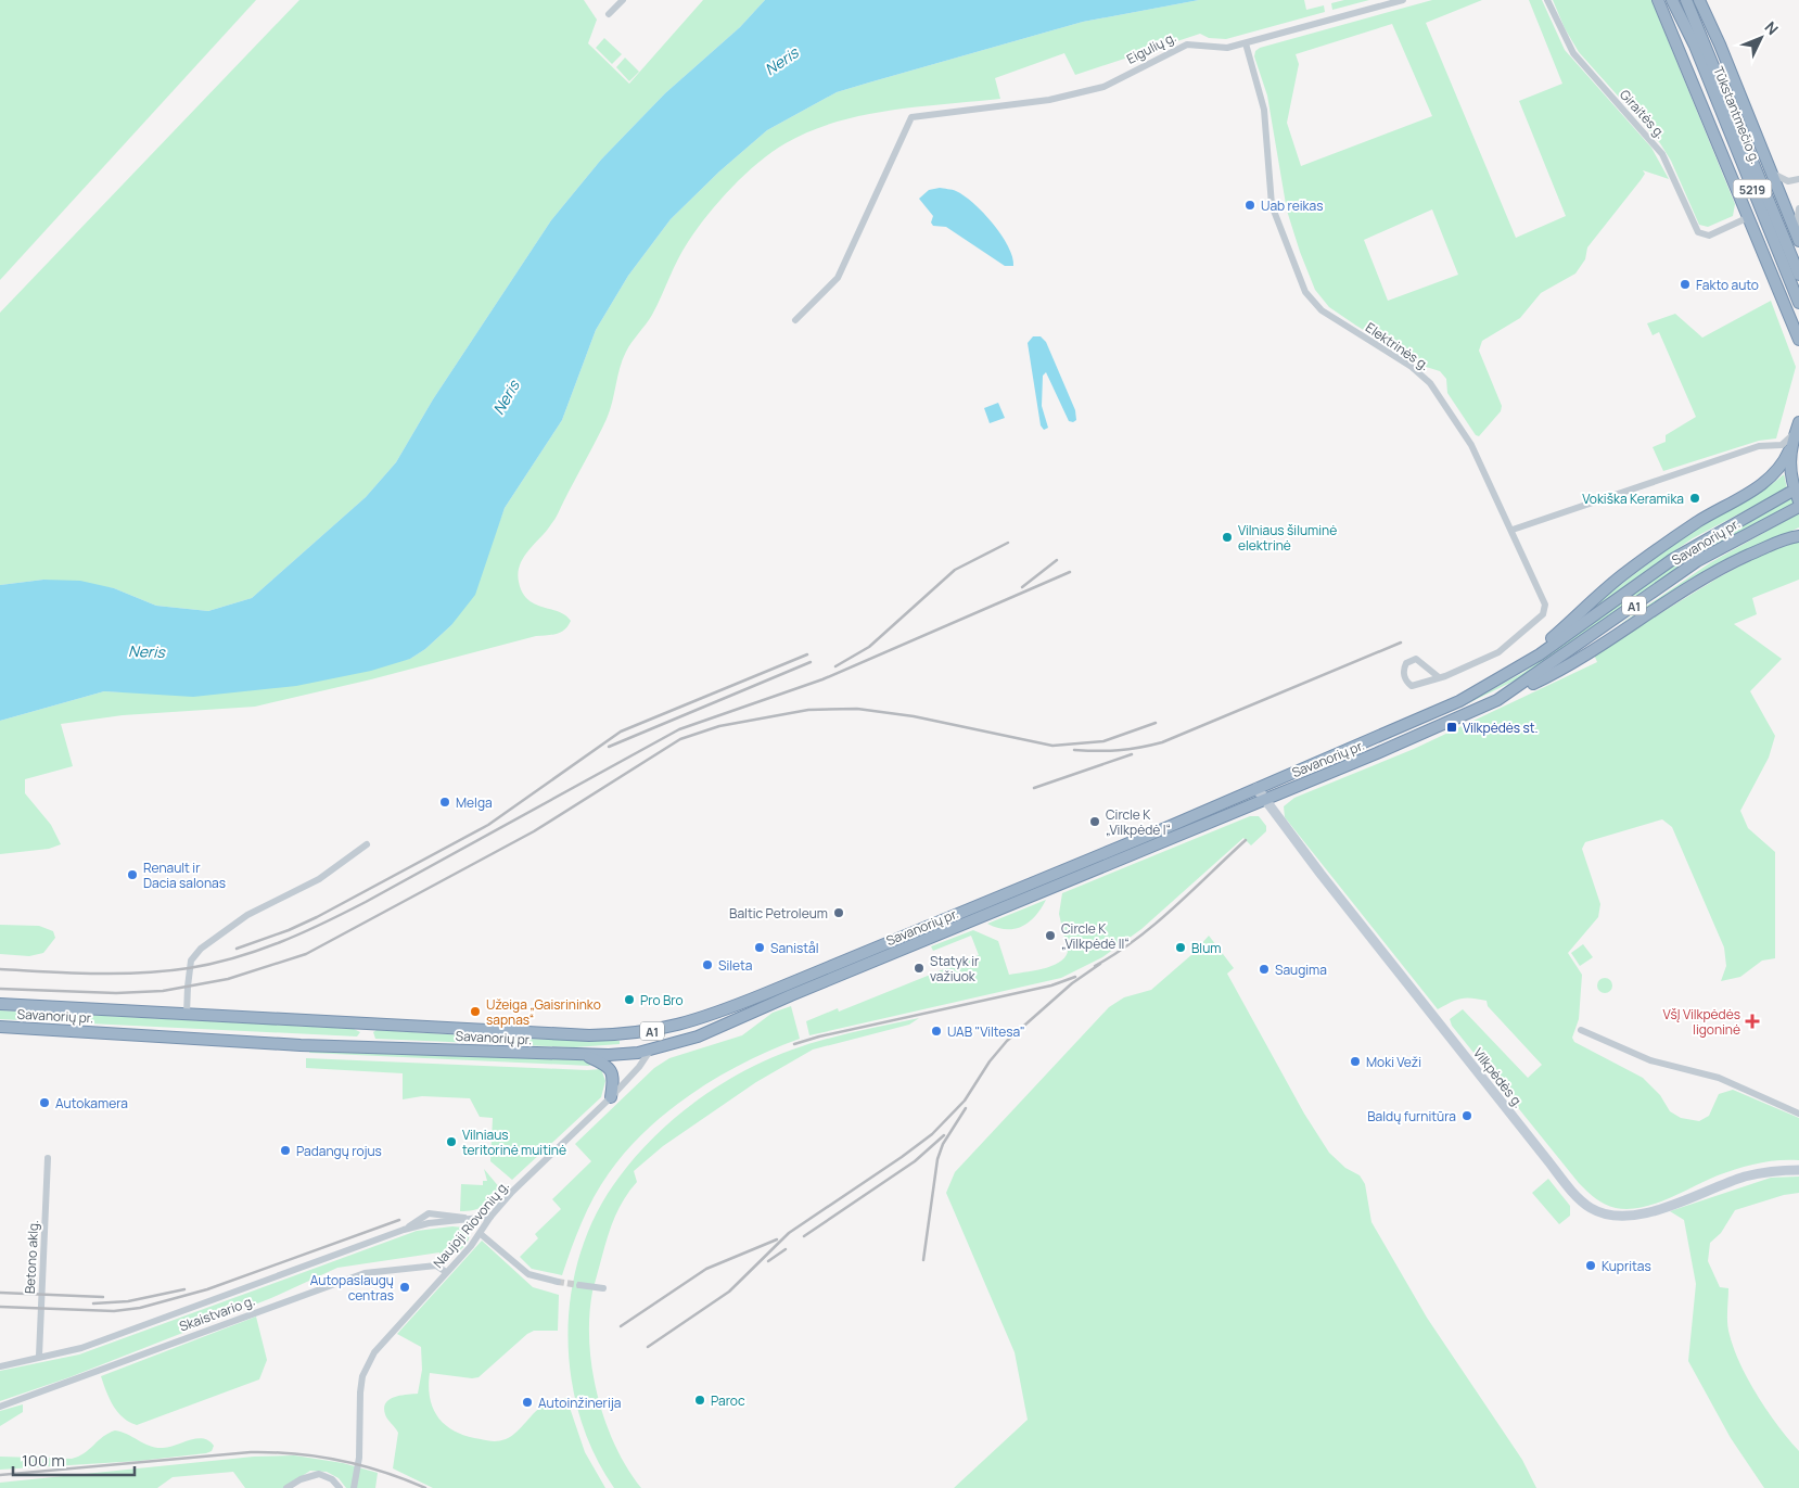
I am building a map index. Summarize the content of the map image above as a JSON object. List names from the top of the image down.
{
  "streets": {
    "highway": [
      "Tūkstantmečio g.",
      "5219",
      "Savanorių pr.",
      "A1"
    ],
    "main road": ["Vilkpėdės g."],
    "street": [
      "Eigulių g.",
      "Giraitės g.",
      "Elektrinės g.",
      "Naujoji Riovonių g.",
      "Betono aklg.",
      "Skaistvario g."
    ]
  },
  "crossings": [
    ["Eigulių g.", "Elektrinės g."],
    ["Savanorių pr.", "Vilkpėdės g."],
    ["Savanorių pr.", "Naujoji Riovonių g."],
    ["Naujoji Riovonių g.", "Skaistvario g."]
  ],
  "water": ["Neris"],
  "places": {
    "other": [
      "Uab reikas",
      "Fakto auto",
      "Vokiška Keramika",
      "Vilniaus šiluminė elektrinė",
      "Melga",
      "Circle K „Vilkpėdė I“",
      "Renault ir Dacia salonas",
      "Baltic Petroleum",
      "Circle K „Vilkpėdė II“",
      "Sanistål",
      "Blum",
      "Sileta",
      "Statyk ir važiuok",
      "Saugima",
      "Pro Bro",
      "Užeiga „Gaisrininko sapnas“",
      "UAB \"Viltesa\"",
      "Moki Veži",
      "Autokamera",
      "Baldų furnitūra",
      "Vilniaus teritorinė muitinė",
      "Padangų rojus",
      "Kupritas",
      "Autopaslaugų centras",
      "Paroc",
      "Autoinžinerija"
    ],
    "transit": ["Vilkpėdės st."],
    "health": ["VšĮ Vilkpėdės ligoninė"]
  },
  "scale_bar": "100 m",
  "north": "top right"
}
